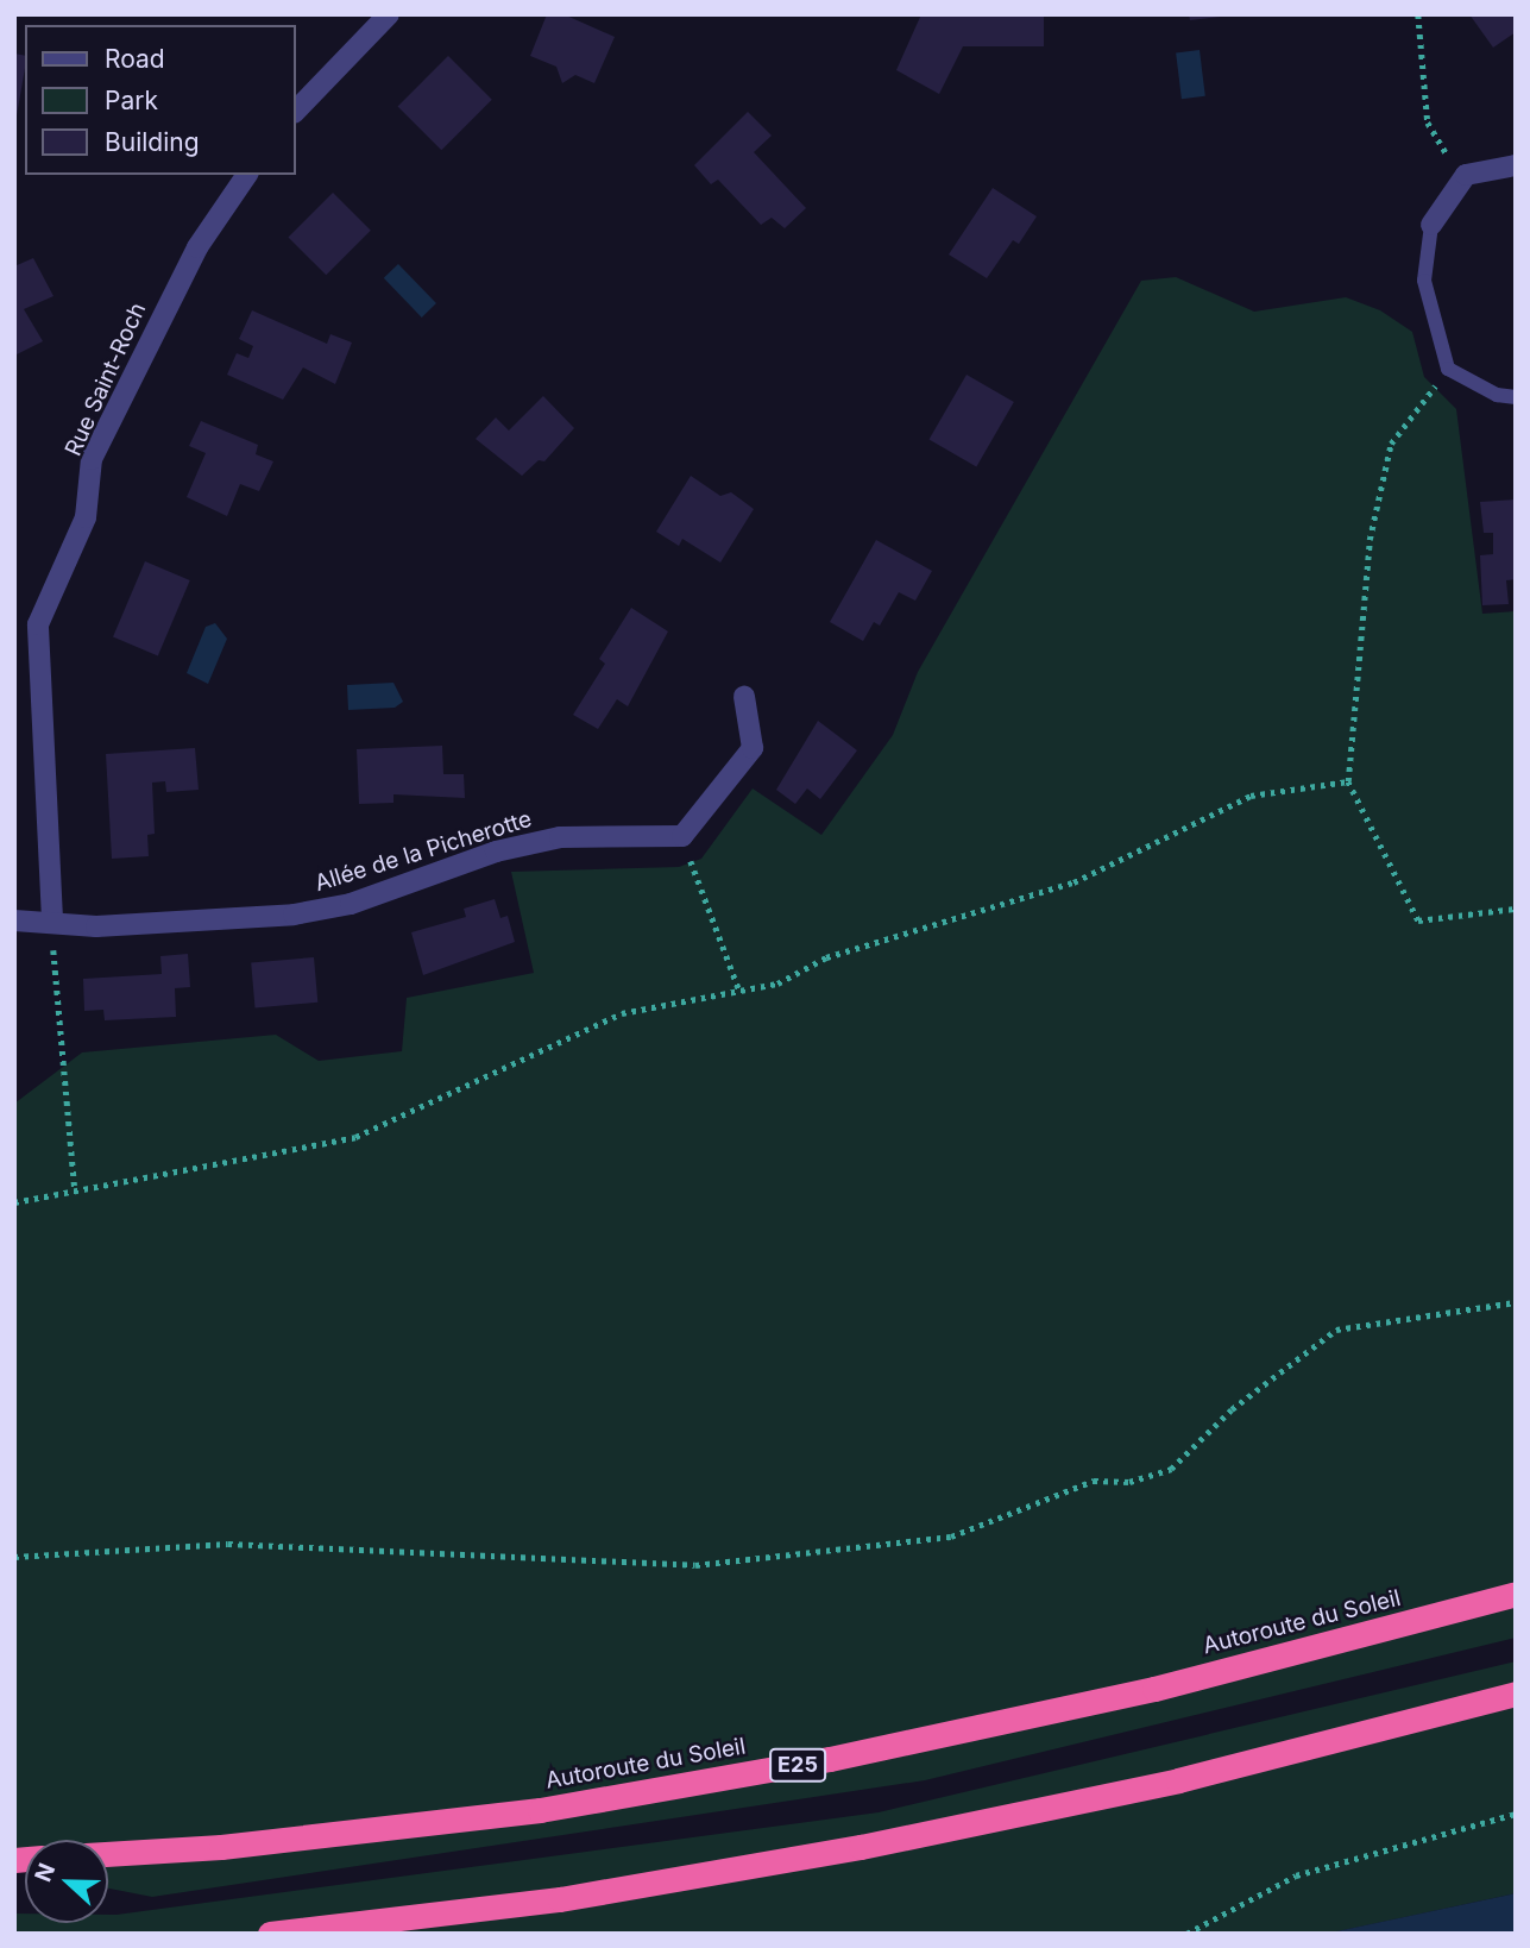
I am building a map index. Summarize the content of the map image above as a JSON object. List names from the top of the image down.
{
  "streets": {
    "highway": ["Autoroute du Soleil", "E25"],
    "street": ["Rue Saint-Roch", "Allée de la Picherotte"]
  },
  "crossings": [
    ["Rue Saint-Roch", "Allée de la Picherotte"]
  ],
  "legend": ["Road", "Park", "Building"],
  "north": "left"
}
